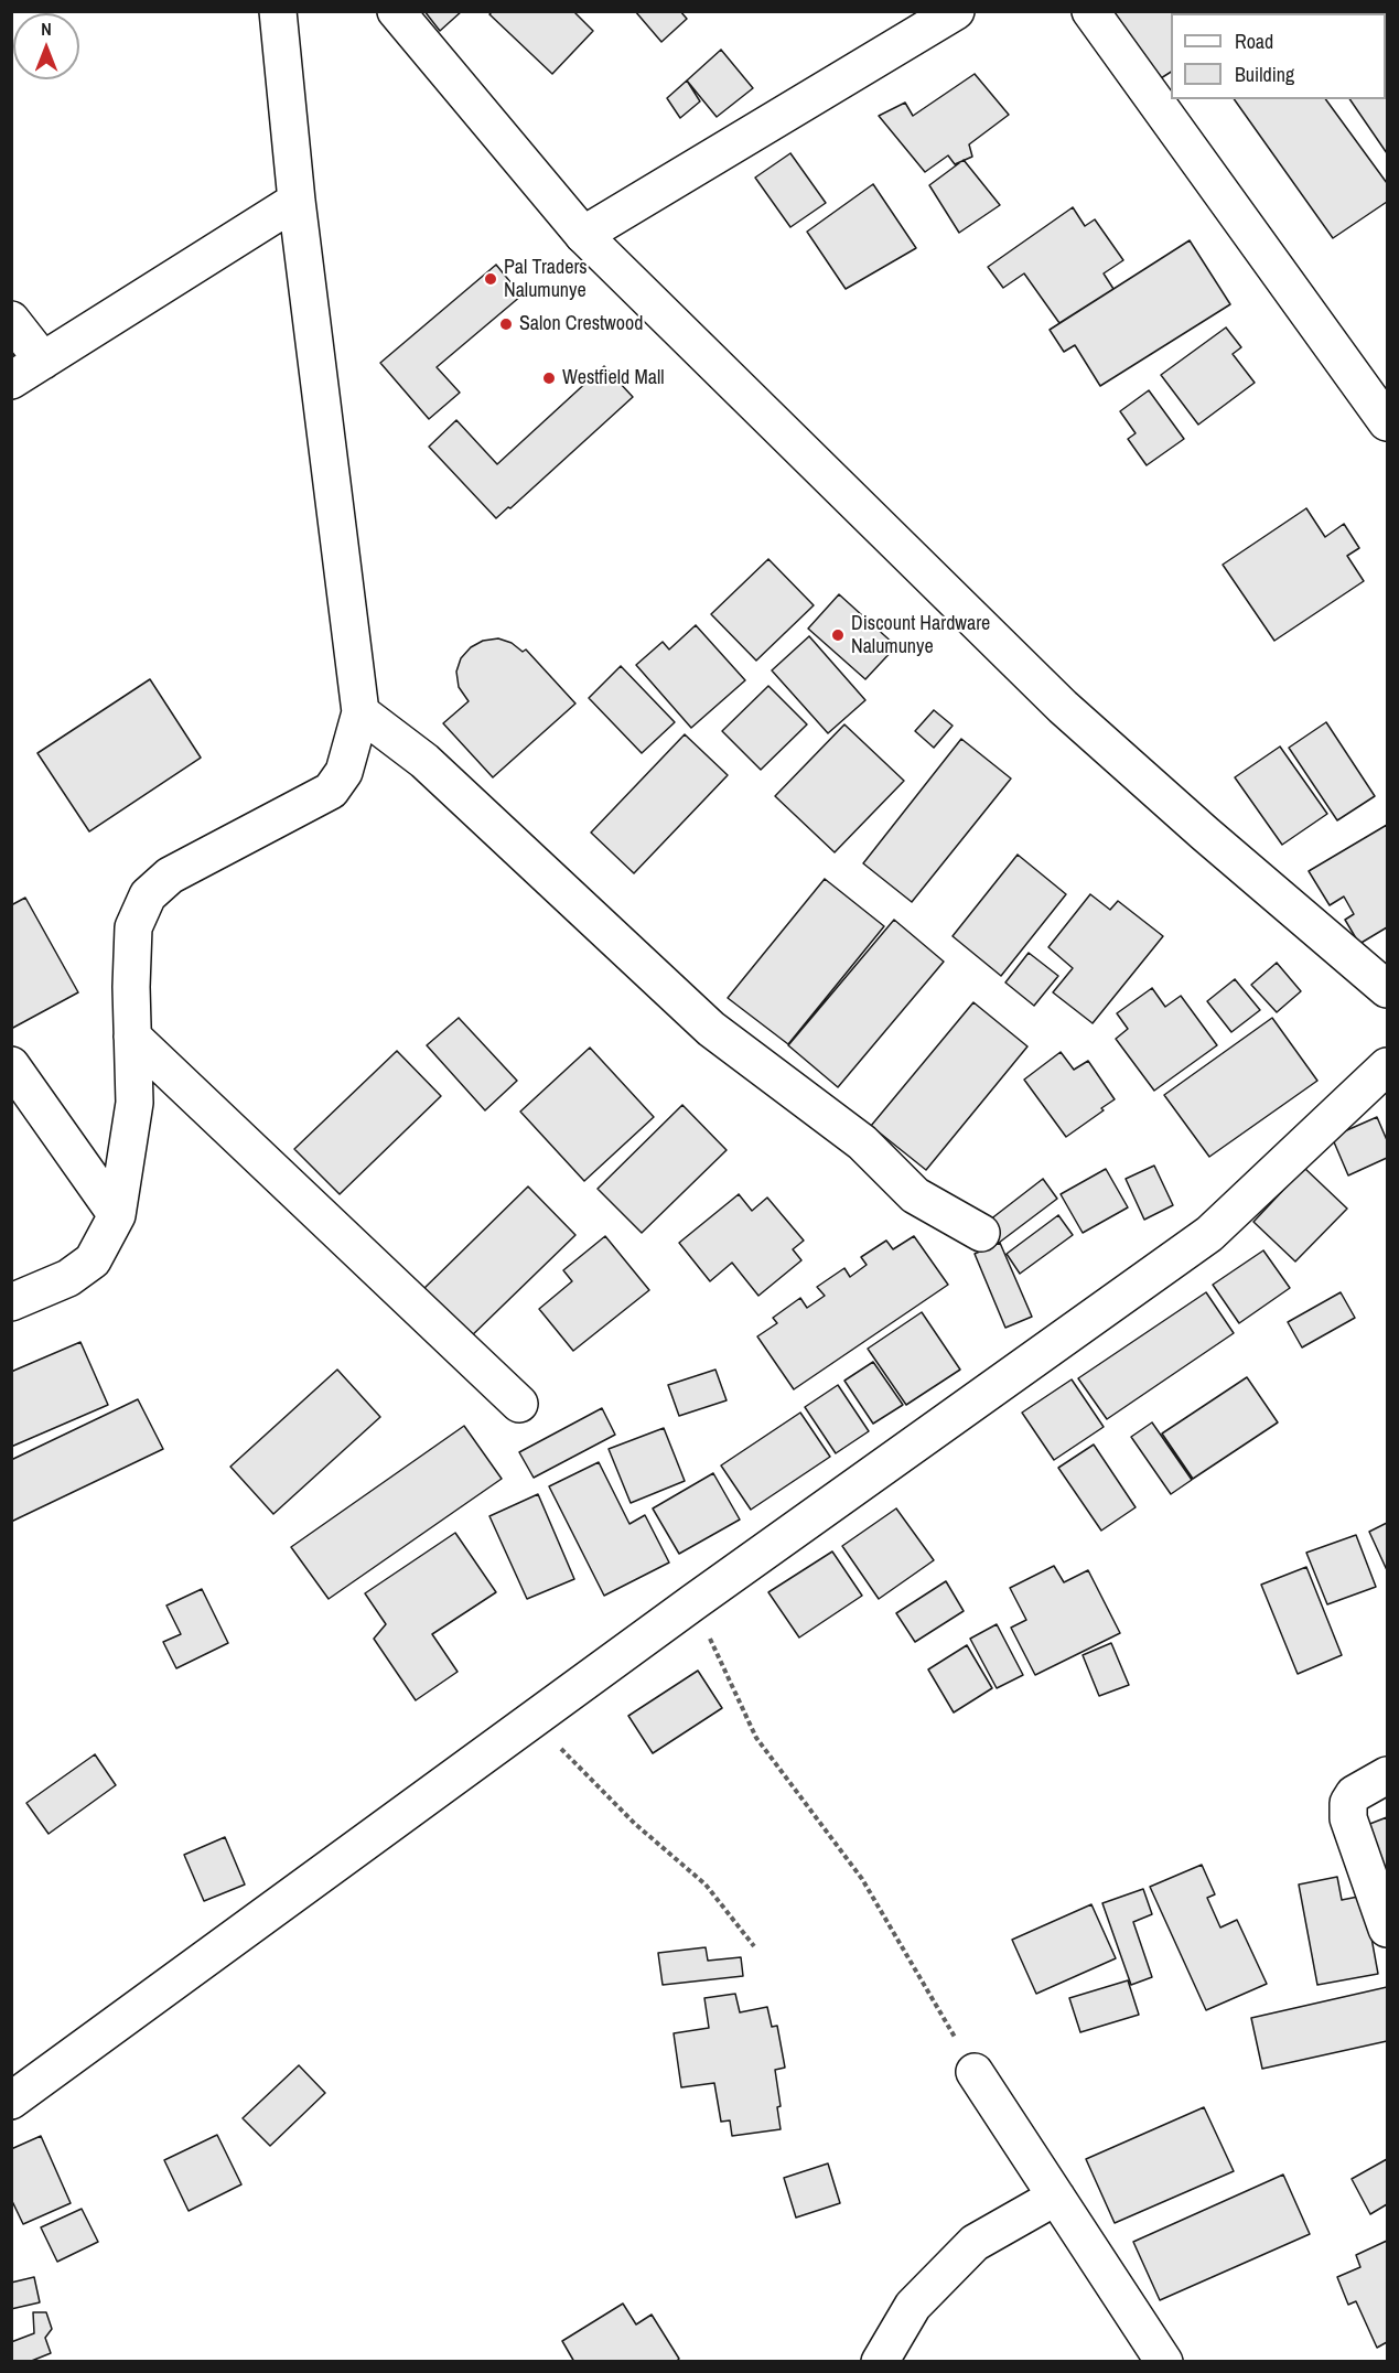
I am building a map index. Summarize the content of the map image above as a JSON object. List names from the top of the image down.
{
  "places": [
    "Pal Traders Nalumunye",
    "Salon Crestwood",
    "Westfield Mall",
    "Discount Hardware Nalumunye"
  ],
  "legend": ["Road", "Building"],
  "north": "top"
}
